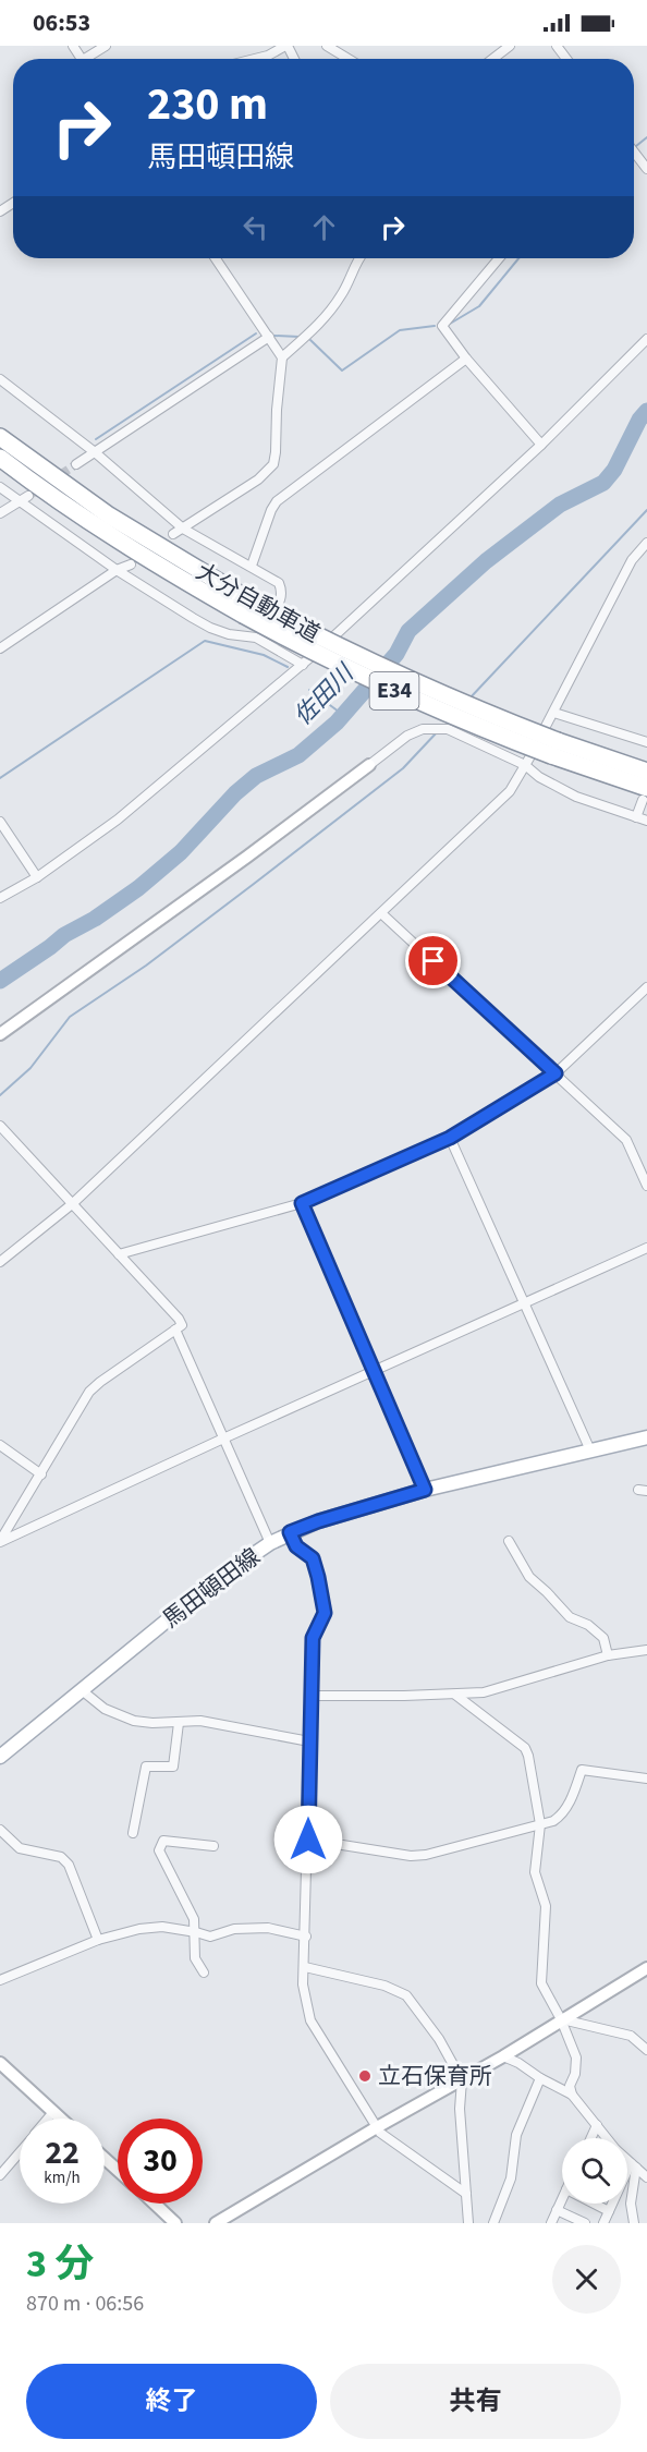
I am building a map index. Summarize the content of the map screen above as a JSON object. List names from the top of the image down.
{
  "streets": {
    "highway": ["大分自動車道", "E34"],
    "main road": ["馬田頓田線"]
  },
  "water": ["佐田川"],
  "places": ["立石保育所"],
  "page": {
    "status": "06:53",
    "turn": ["230 m", "馬田頓田線"],
    "speed": "22 km/h",
    "limit": "30",
    "heading": ["3 分", "870 m · 06:56"],
    "buttons": ["終了", "共有"]
  }
}
